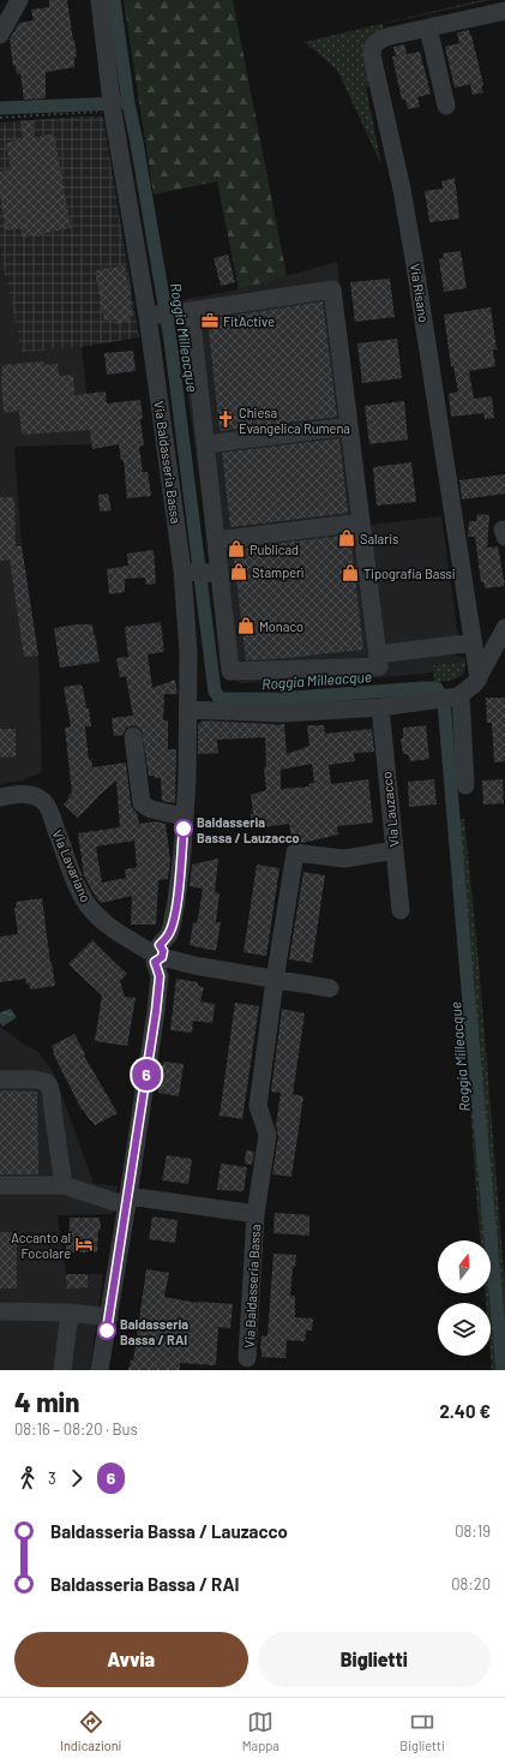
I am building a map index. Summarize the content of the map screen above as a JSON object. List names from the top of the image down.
{
  "streets": {
    "street": [
      "Via Risano",
      "Via Baldasseria Bassa",
      "Via Lauzacco",
      "Via Lavariano"
    ]
  },
  "crossings": [
    ["Via Baldasseria Bassa", "Via Lauzacco"],
    ["Via Baldasseria Bassa", "Via Lavariano"]
  ],
  "water": ["Roggia Milleacque"],
  "places": {
    "office": ["FitActive"],
    "church": ["Chiesa Evangelica Rumena"],
    "shop": [
      "Salaris",
      "Publicad",
      "Stamperì",
      "Tipografia Bassi",
      "Monaco"
    ],
    "other": ["Baldasseria Bassa / Lauzacco", "Baldasseria Bassa / RAI"],
    "hotel": ["Accanto al Focolare"]
  },
  "lines": ["bus line 6"],
  "north": "top",
  "page": {
    "on_map": "6",
    "heading": ["4 min", "08:16 – 08:20 · Bus", "2.40 €"],
    "legs": ["3", "6"],
    "list": [
      {
        "name": "Baldasseria Bassa / Lauzacco",
        "value": "08:19"
      },
      {
        "name": "Baldasseria Bassa / RAI",
        "value": "08:20"
      }
    ],
    "buttons": ["Avvia", "Biglietti"],
    "tabs": ["Indicazioni", "Mappa", "Biglietti"]
  }
}
